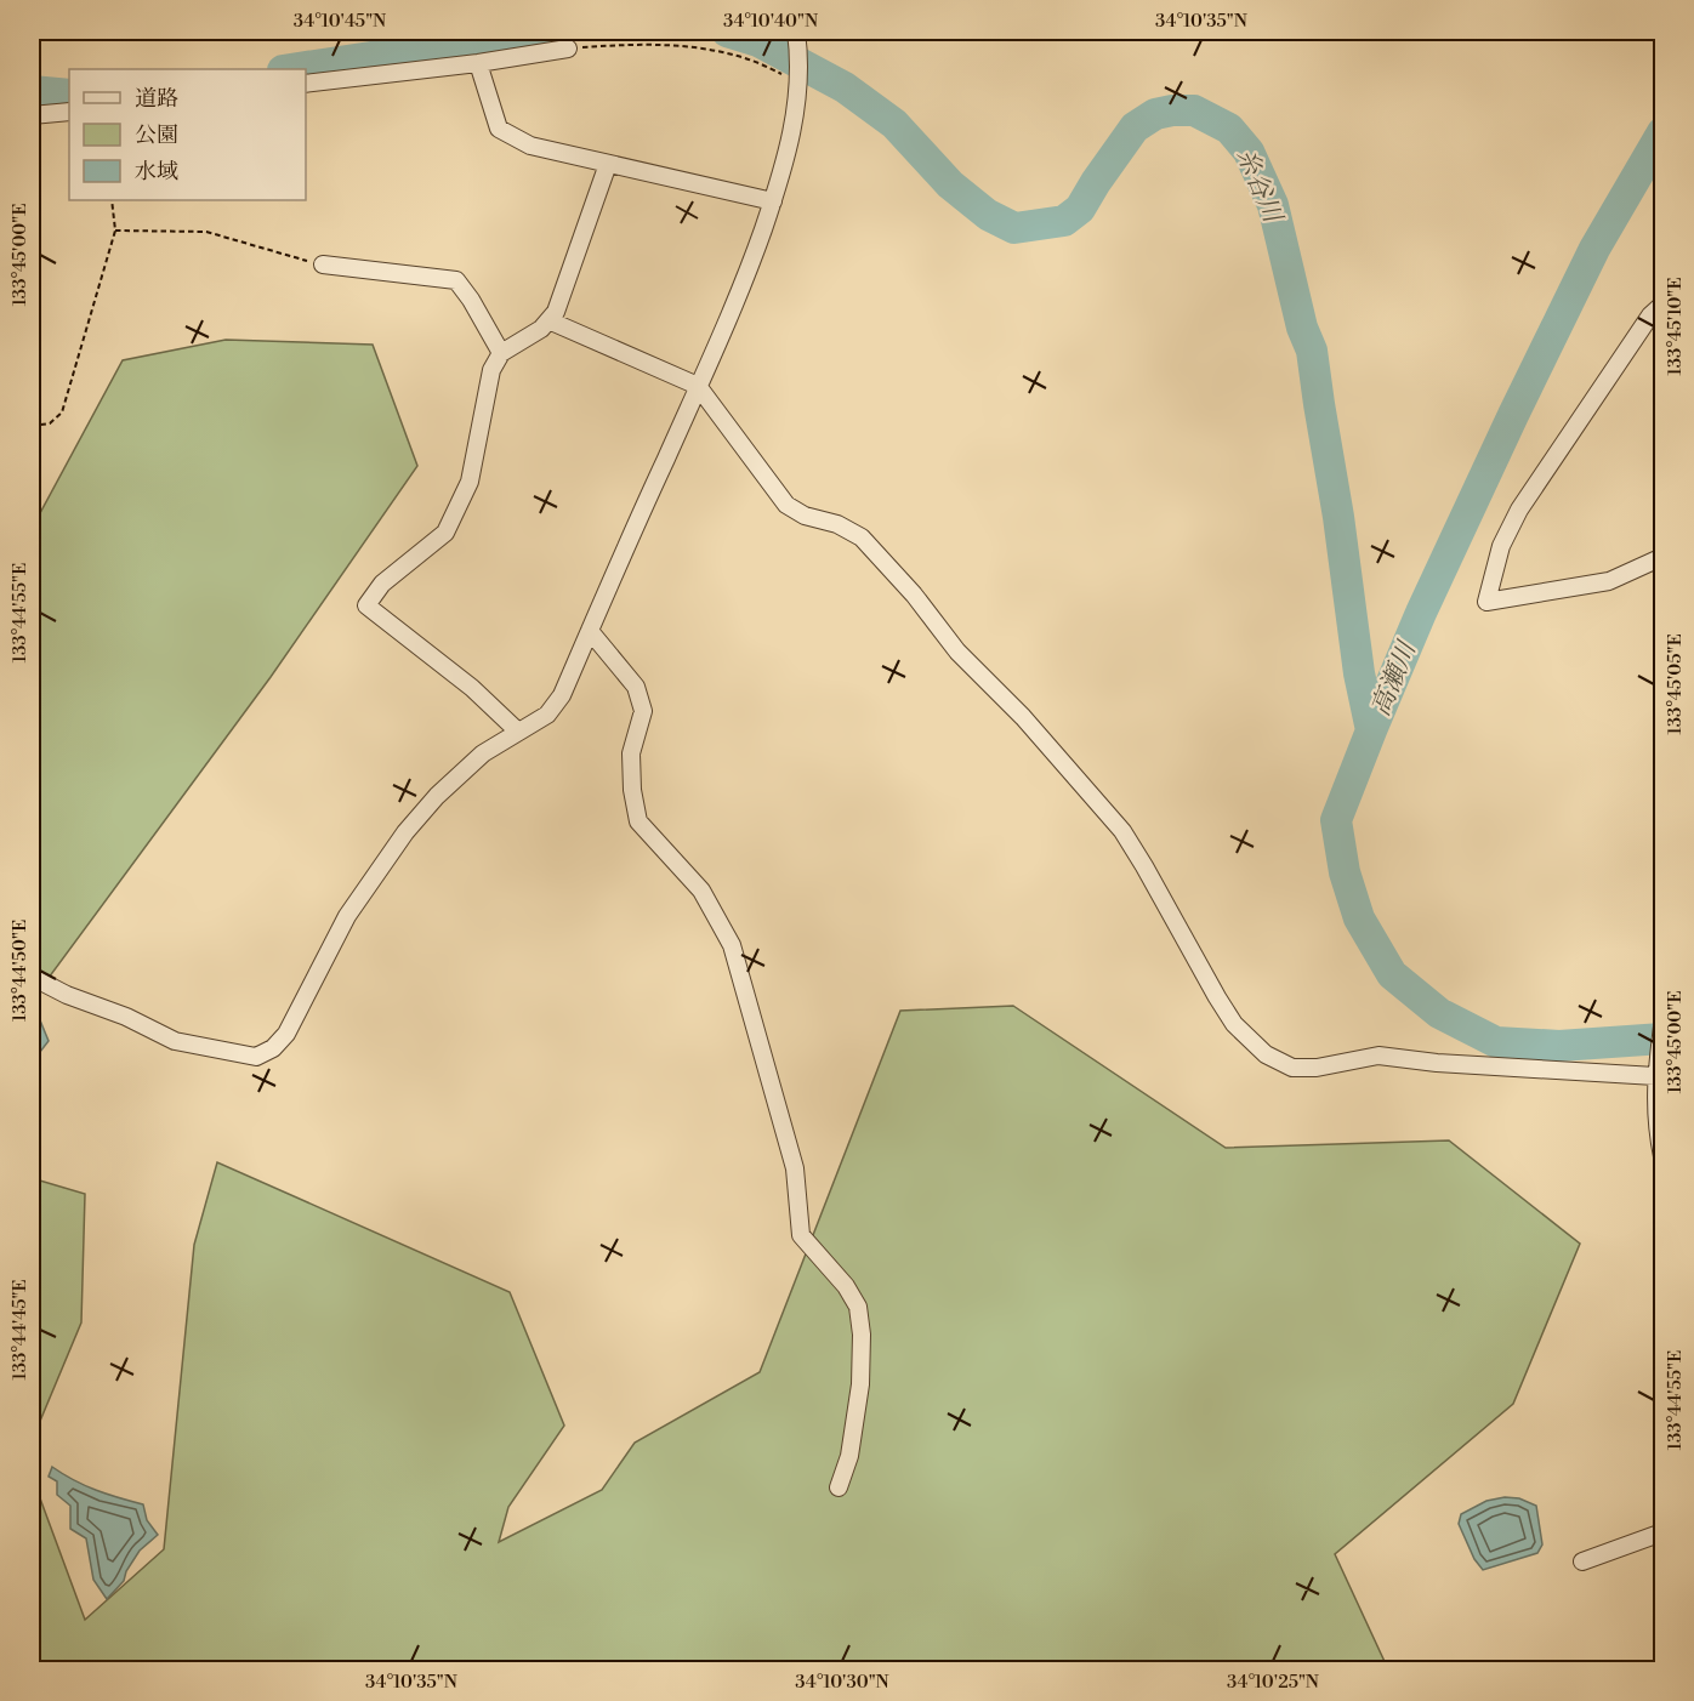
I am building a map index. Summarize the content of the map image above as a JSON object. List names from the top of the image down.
{
  "water": ["糸谷川", "高瀬川"],
  "legend": ["道路", "公園", "水域"],
  "coordinates": [
    "34°10'45\"N",
    "34°10'40\"N",
    "34°10'35\"N",
    "133°45'00\"E",
    "133°45'10\"E",
    "133°44'55\"E",
    "133°45'05\"E",
    "133°44'50\"E",
    "133°44'45\"E",
    "34°10'30\"N",
    "34°10'25\"N"
  ]
}
